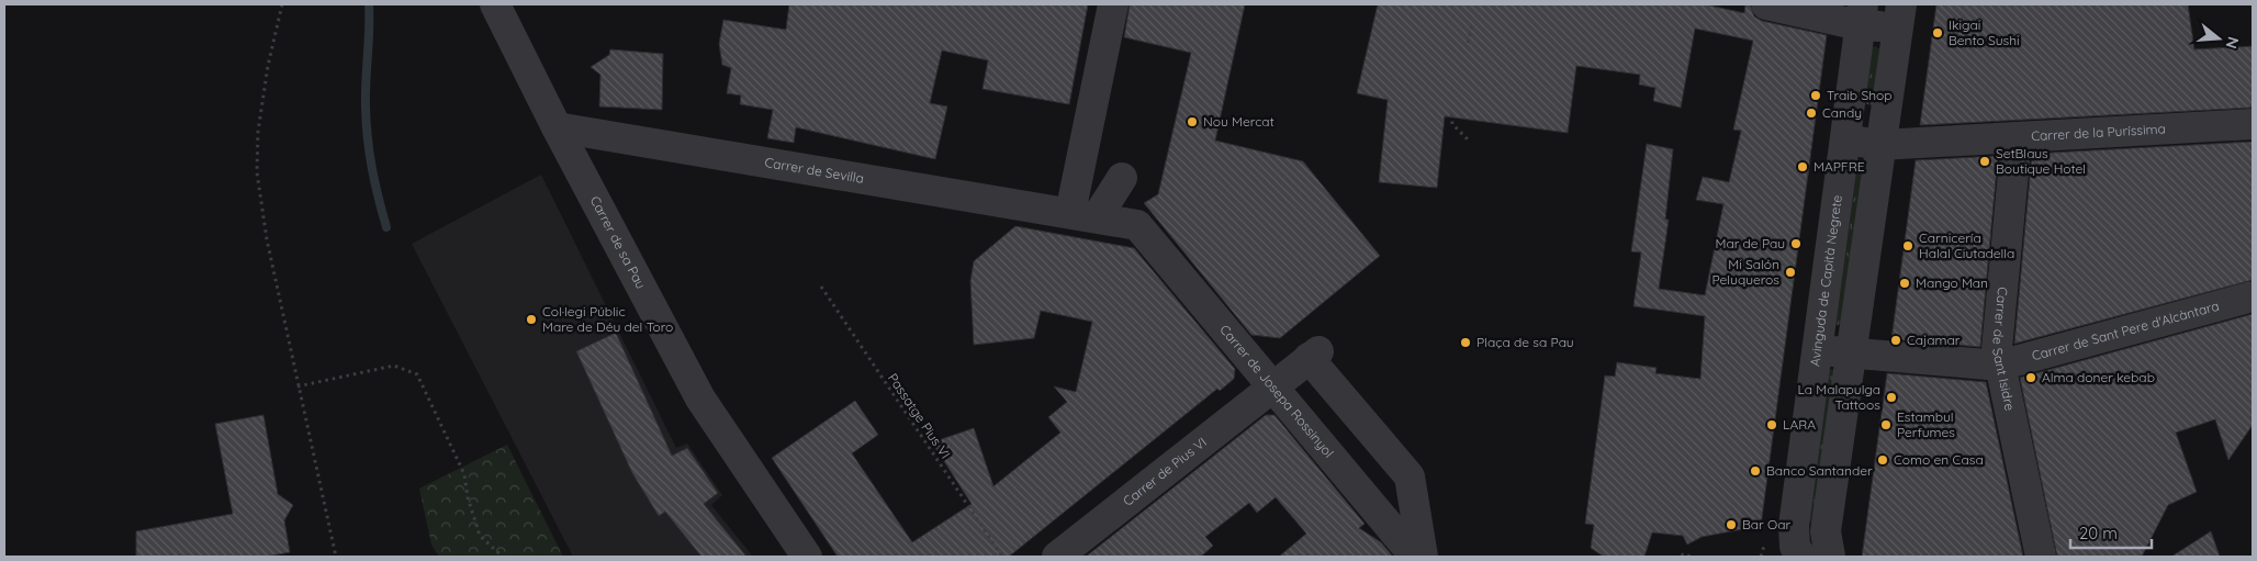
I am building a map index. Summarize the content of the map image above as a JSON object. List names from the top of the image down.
{
  "streets": {
    "street": [
      "Carrer de la Puríssima",
      "Carrer de Sevilla",
      "Carrer de sa Pau",
      "Avinguda de Capità Negrete",
      "Carrer de Sant Pere d'Alcàntara",
      "Carrer de Sant Isidre",
      "Carrer de Josepa Rossinyol",
      "Carrer de Pius VI"
    ],
    "path": ["Passatge Pius VI"]
  },
  "crossings": [
    ["Carrer de la Puríssima", "Avinguda de Capità Negrete"],
    ["Carrer de la Puríssima", "Carrer de Sant Isidre"],
    ["Carrer de Sevilla", "Carrer de sa Pau"],
    ["Carrer de Sevilla", "Carrer de Josepa Rossinyol"],
    ["Carrer de Sant Pere d'Alcàntara", "Carrer de Sant Isidre"],
    ["Carrer de Josepa Rossinyol", "Carrer de Pius VI"]
  ],
  "places": [
    "Ikigai Bento Sushi",
    "Traib Shop",
    "Candy",
    "Nou Mercat",
    "SetBlaus Boutique Hotel",
    "MAPFRE",
    "Mar de Pau",
    "Carnicería Halal Ciutadella",
    "Mi Salón Peluqueros",
    "Mango Man",
    "Col·legi Públic Mare de Déu del Toro",
    "Cajamar",
    "Plaça de sa Pau",
    "Alma doner kebab",
    "La Malapulga Tattoos",
    "LARA",
    "Estambul Perfumes",
    "Como en Casa",
    "Banco Santander",
    "Bar Oar"
  ],
  "scale_bar": "20 m",
  "north": "right"
}
